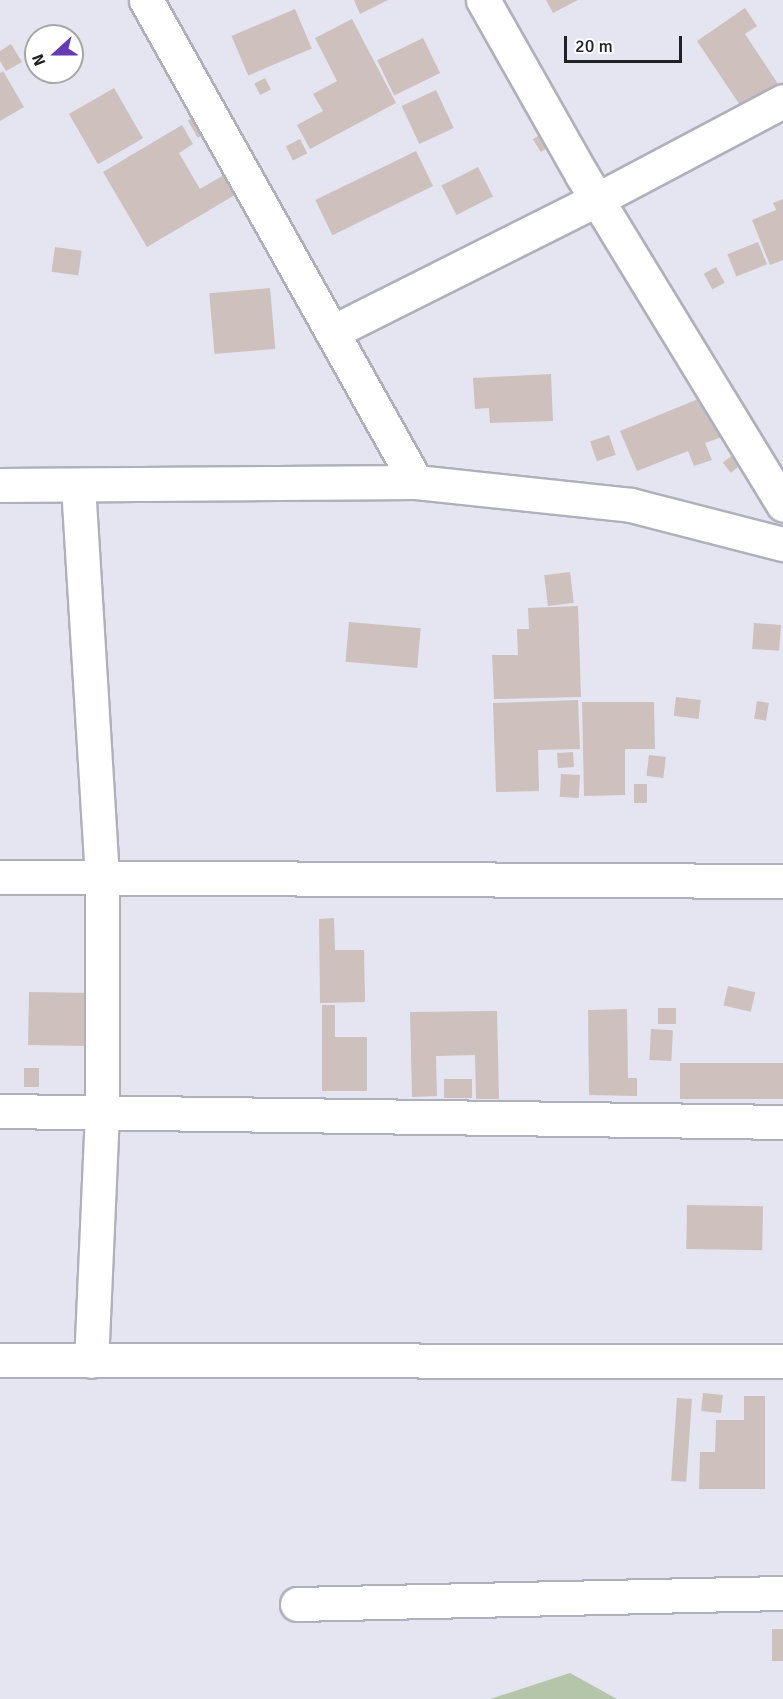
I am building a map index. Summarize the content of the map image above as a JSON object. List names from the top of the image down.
{
  "scale_bar": "20 m",
  "north": "left"
}
